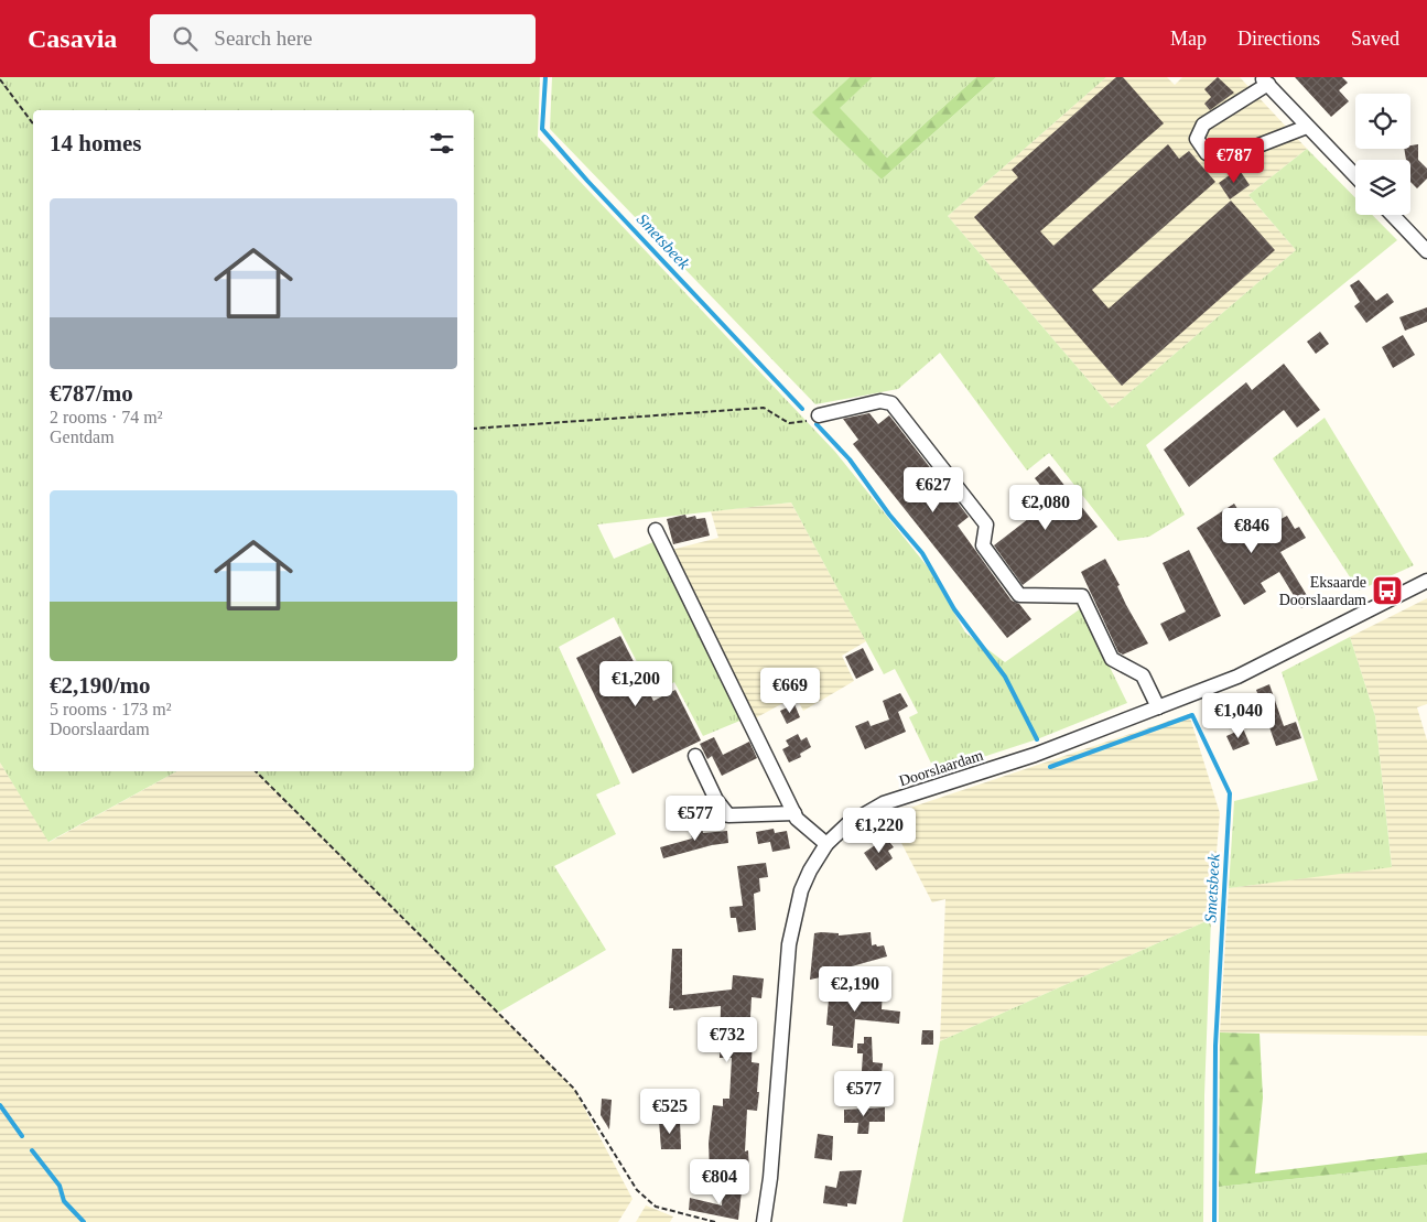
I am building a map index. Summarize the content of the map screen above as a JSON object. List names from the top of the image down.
{
  "streets": {
    "street": ["Doorslaardam"]
  },
  "water": ["Smetsbeek"],
  "places": {
    "bus stop": ["Eksaarde Doorslaardam"]
  },
  "page": {
    "header": "Casavia",
    "search": "Search here",
    "nav": ["Map", "Directions", "Saved"],
    "heading": "14 homes",
    "price": [
      "€787",
      "€627",
      "€2,080",
      "€846",
      "€1,200",
      "€669",
      "€1,040",
      "€577",
      "€1,220",
      "€2,190",
      "€732",
      "€577",
      "€525",
      "€804"
    ],
    "list": [
      {
        "name": "€787/mo",
        "note": "2 rooms · 74 m² · Gentdam"
      },
      {
        "name": "€2,190/mo",
        "note": "5 rooms · 173 m² · Doorslaardam"
      }
    ]
  }
}
